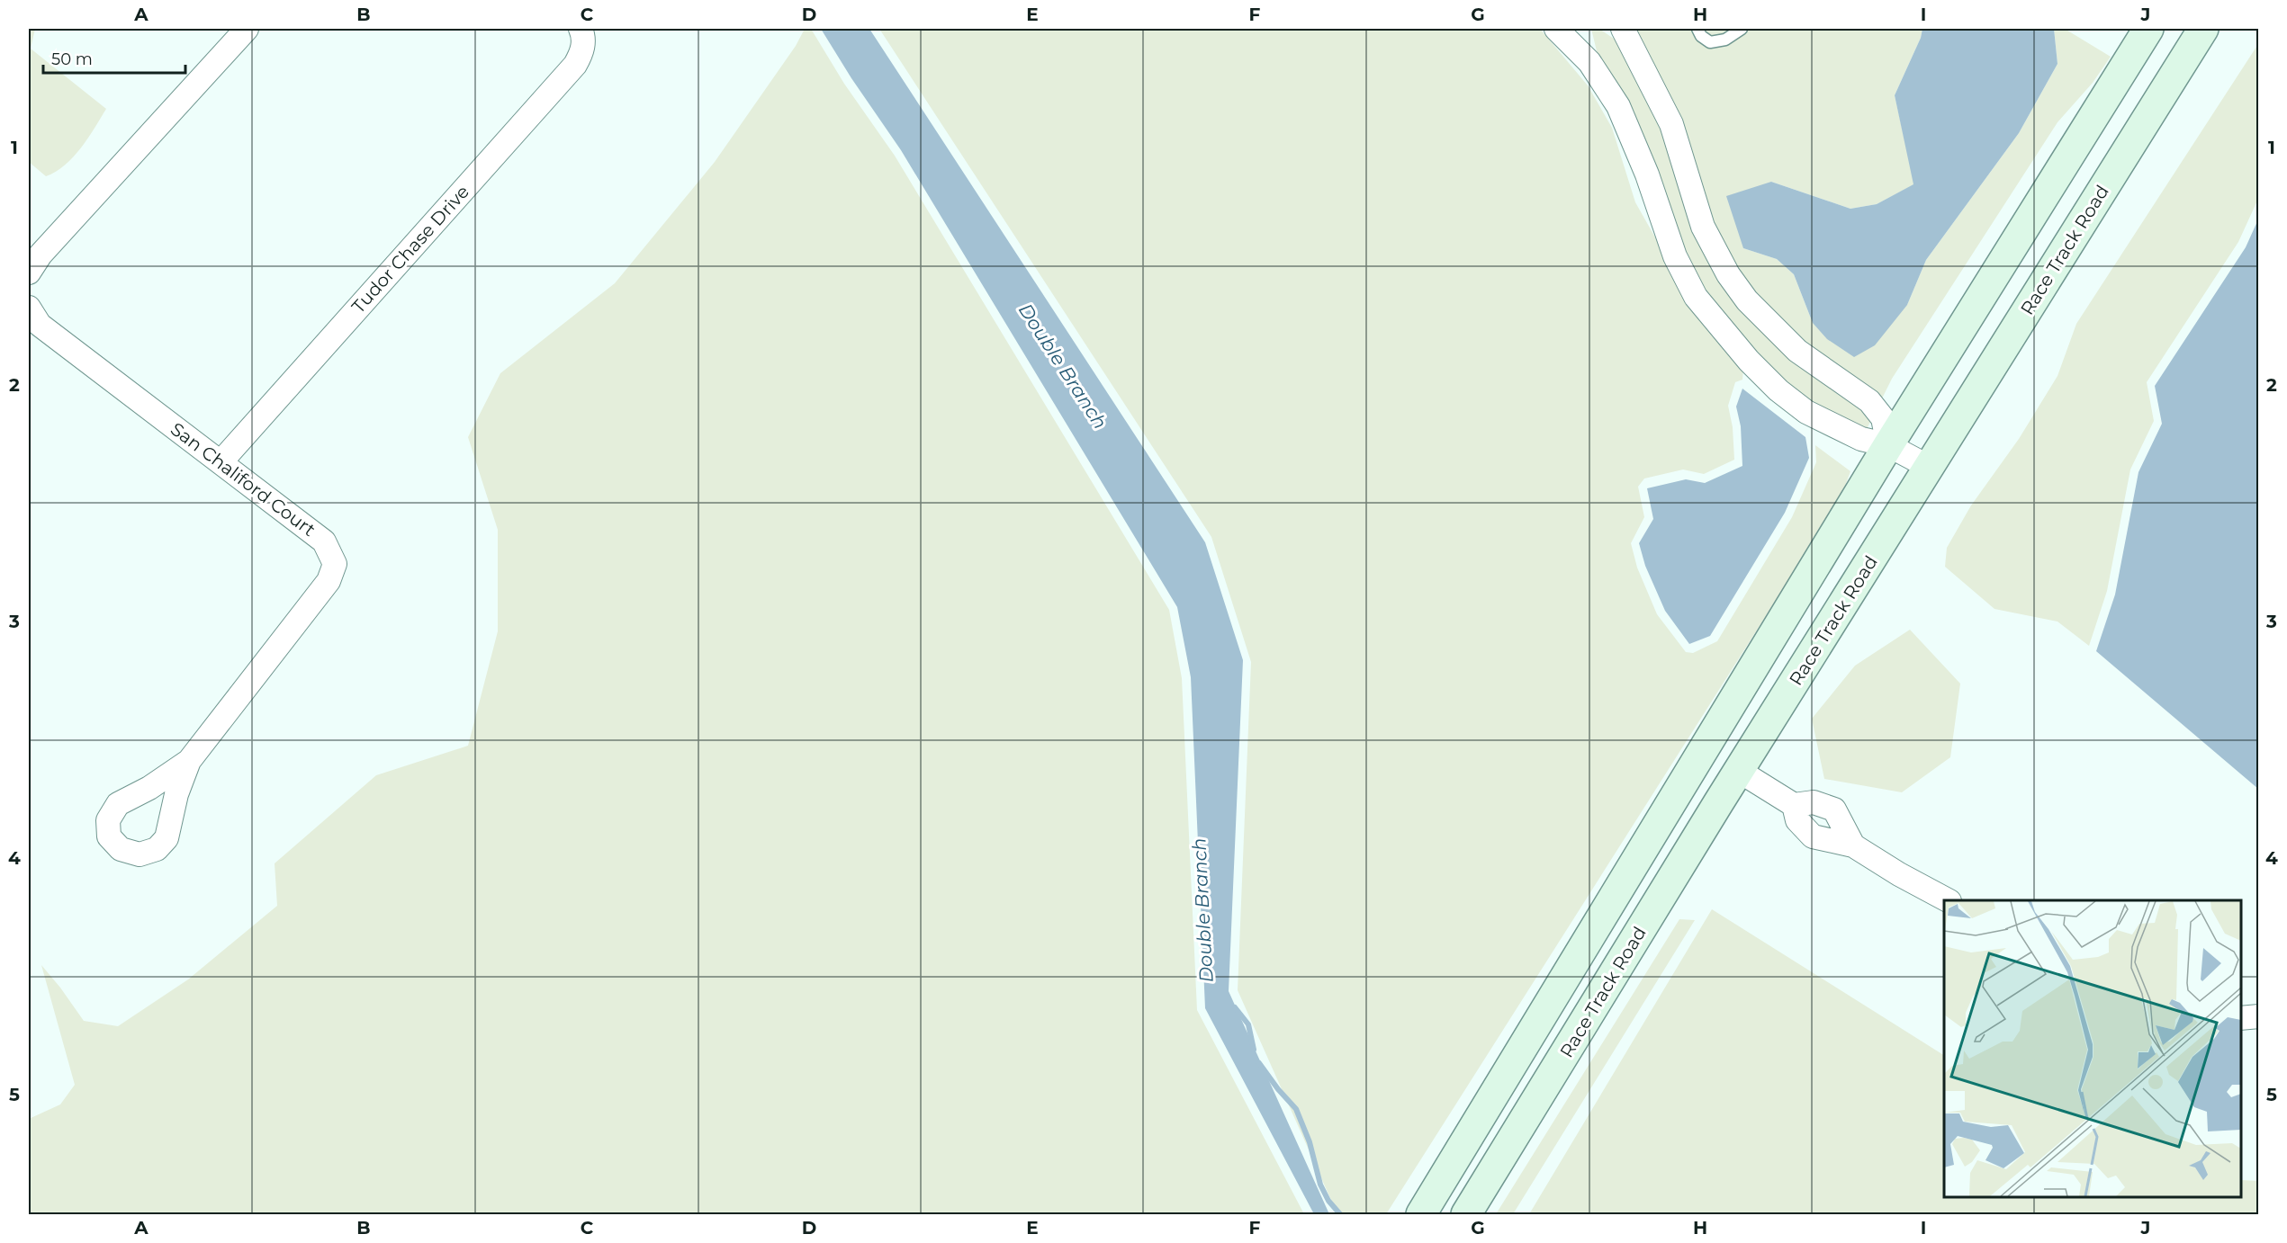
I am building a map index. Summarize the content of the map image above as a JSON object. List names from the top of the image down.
{
  "streets": {
    "main road": ["Race Track Road"],
    "street": ["Tudor Chase Drive", "San Chaliford Court"]
  },
  "crossings": [
    ["Tudor Chase Drive", "San Chaliford Court"]
  ],
  "water": ["Double Branch"],
  "scale_bar": "50 m",
  "grid": {
    "columns": [
      "A",
      "B",
      "C",
      "D",
      "E",
      "F",
      "G",
      "H",
      "I",
      "J"
    ],
    "rows": [
      "1",
      "2",
      "3",
      "4",
      "5"
    ]
  }
}
